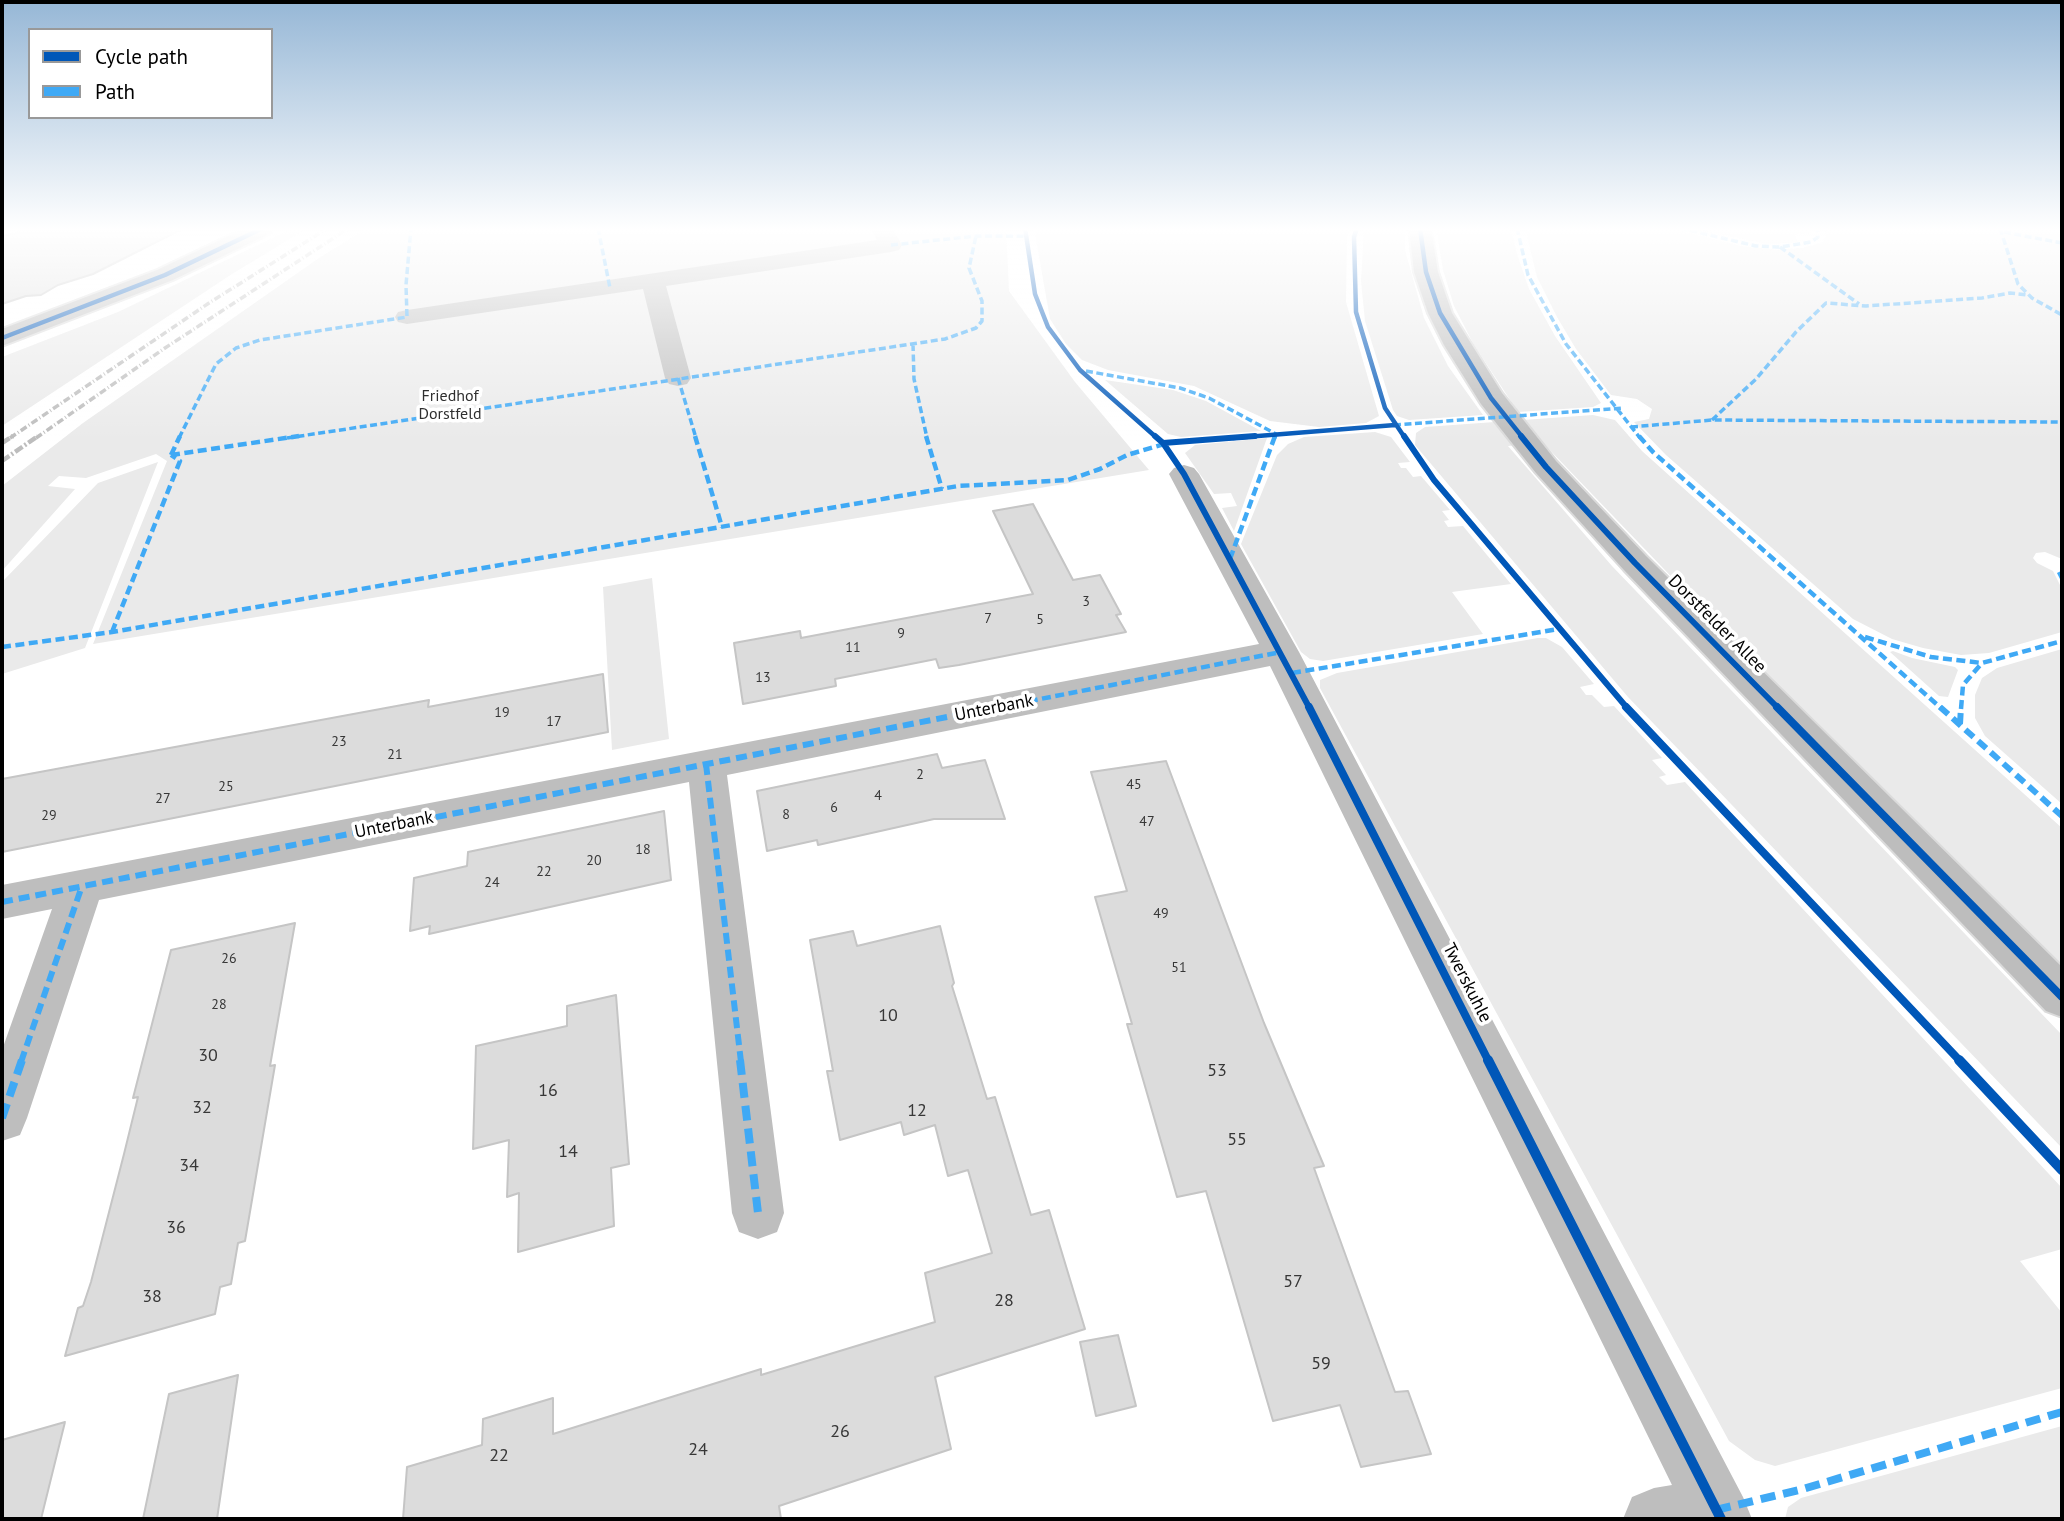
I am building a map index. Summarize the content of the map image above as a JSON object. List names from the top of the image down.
{
  "streets": {
    "main road": ["Dorstfelder Allee"],
    "street": ["Unterbank", "Twerskuhle"]
  },
  "crossings": [
    ["Unterbank", "Twerskuhle"]
  ],
  "parks": ["Friedhof Dorstfeld"],
  "house_numbers": [
    "3",
    "7",
    "5",
    "9",
    "11",
    "13",
    "19",
    "17",
    "23",
    "21",
    "2",
    "45",
    "25",
    "4",
    "27",
    "6",
    "8",
    "29",
    "47",
    "18",
    "20",
    "22",
    "24",
    "49",
    "26",
    "51",
    "28",
    "10",
    "30",
    "53",
    "16",
    "32",
    "12",
    "55",
    "14",
    "34",
    "36",
    "57",
    "38",
    "28",
    "59",
    "26",
    "24",
    "22"
  ],
  "legend": ["Cycle path", "Path"]
}
